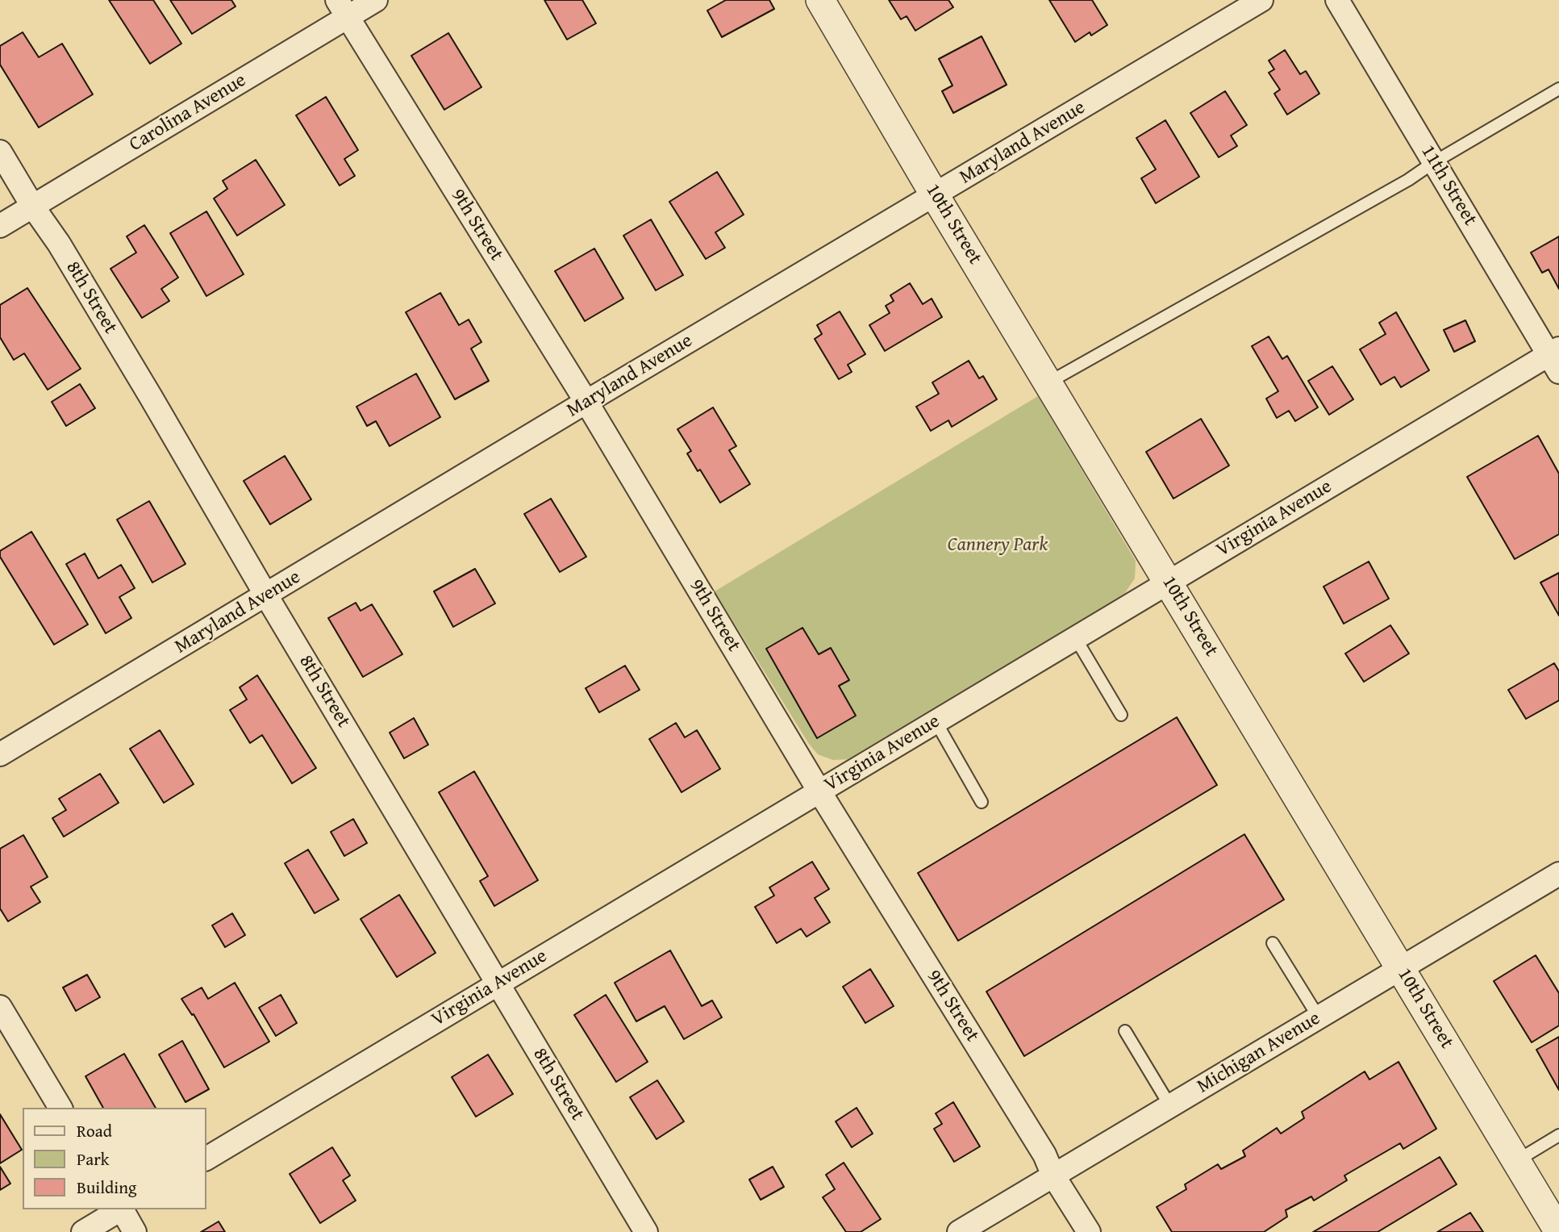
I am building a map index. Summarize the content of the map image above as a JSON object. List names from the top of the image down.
{
  "streets": {
    "street": [
      "Carolina Avenue",
      "Maryland Avenue",
      "11th Street",
      "10th Street",
      "9th Street",
      "8th Street",
      "Virginia Avenue",
      "Michigan Avenue"
    ]
  },
  "crossings": [
    ["Carolina Avenue", "9th Street"],
    ["Carolina Avenue", "8th Street"],
    ["Maryland Avenue", "10th Street"],
    ["Maryland Avenue", "9th Street"],
    ["Maryland Avenue", "8th Street"],
    ["11th Street", "Virginia Avenue"],
    ["10th Street", "Virginia Avenue"],
    ["10th Street", "Michigan Avenue"],
    ["9th Street", "Virginia Avenue"],
    ["9th Street", "Michigan Avenue"],
    ["8th Street", "Virginia Avenue"]
  ],
  "parks": ["Cannery Park"],
  "legend": ["Road", "Park", "Building"]
}
